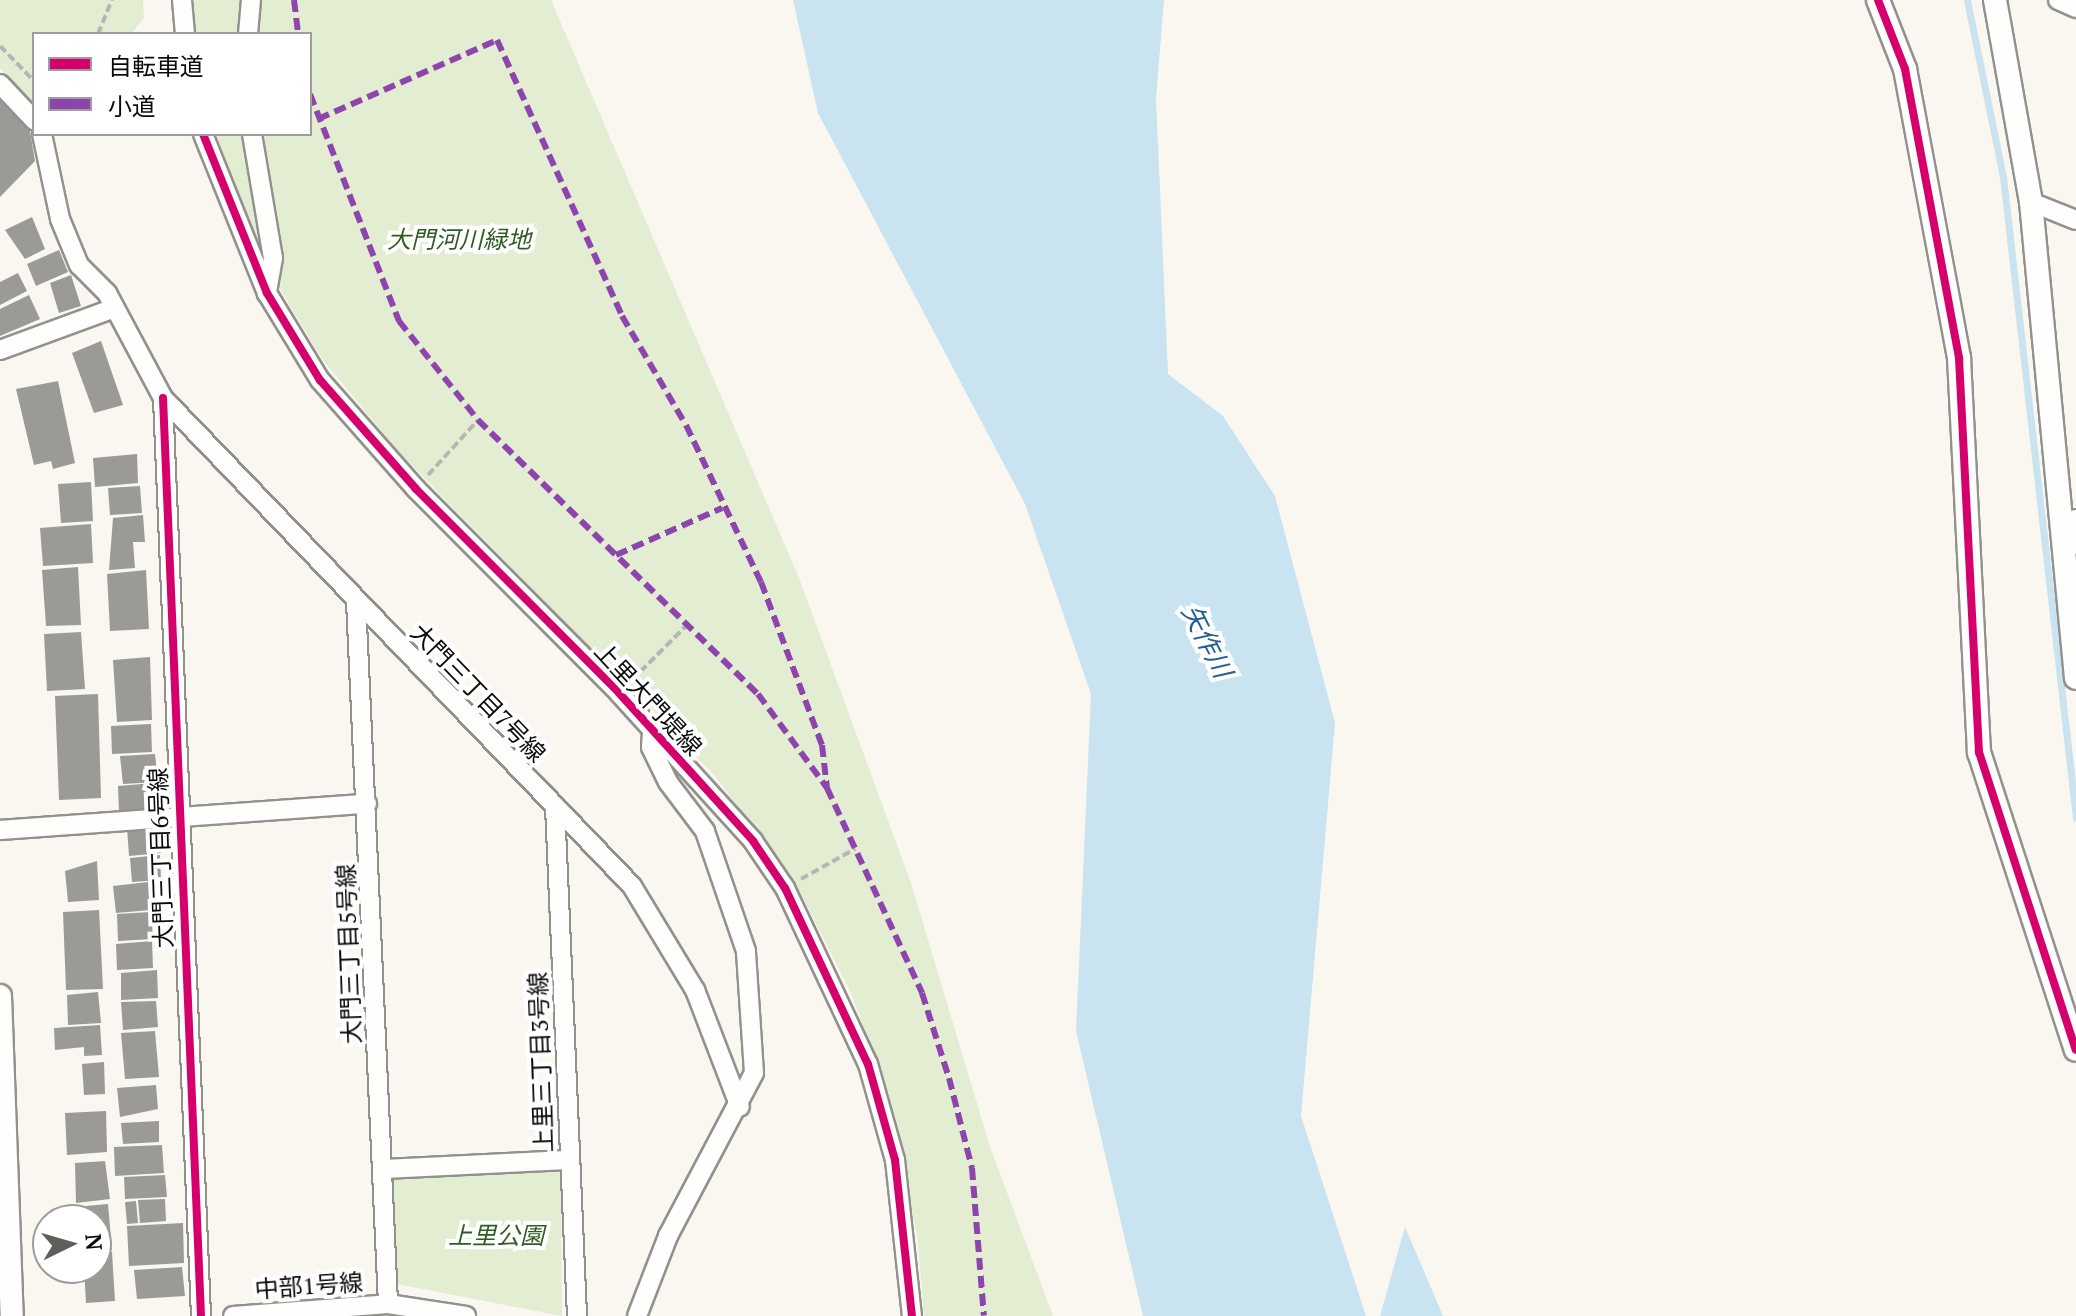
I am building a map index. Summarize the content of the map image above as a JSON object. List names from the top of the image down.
{
  "streets": {
    "street": [
      "大門三丁目7号線",
      "上里大門堤線",
      "大門三丁目6号線",
      "大門三丁目5号線",
      "上里三丁目3号線",
      "中部1号線"
    ]
  },
  "crossings": [
    ["大門三丁目7号線", "大門三丁目6号線"],
    ["大門三丁目7号線", "大門三丁目5号線"],
    ["大門三丁目7号線", "上里三丁目3号線"],
    ["大門三丁目5号線", "中部1号線"]
  ],
  "water": ["矢作川"],
  "parks": ["大門河川緑地", "上里公園"],
  "legend": ["自転車道", "小道"],
  "north": "right"
}
